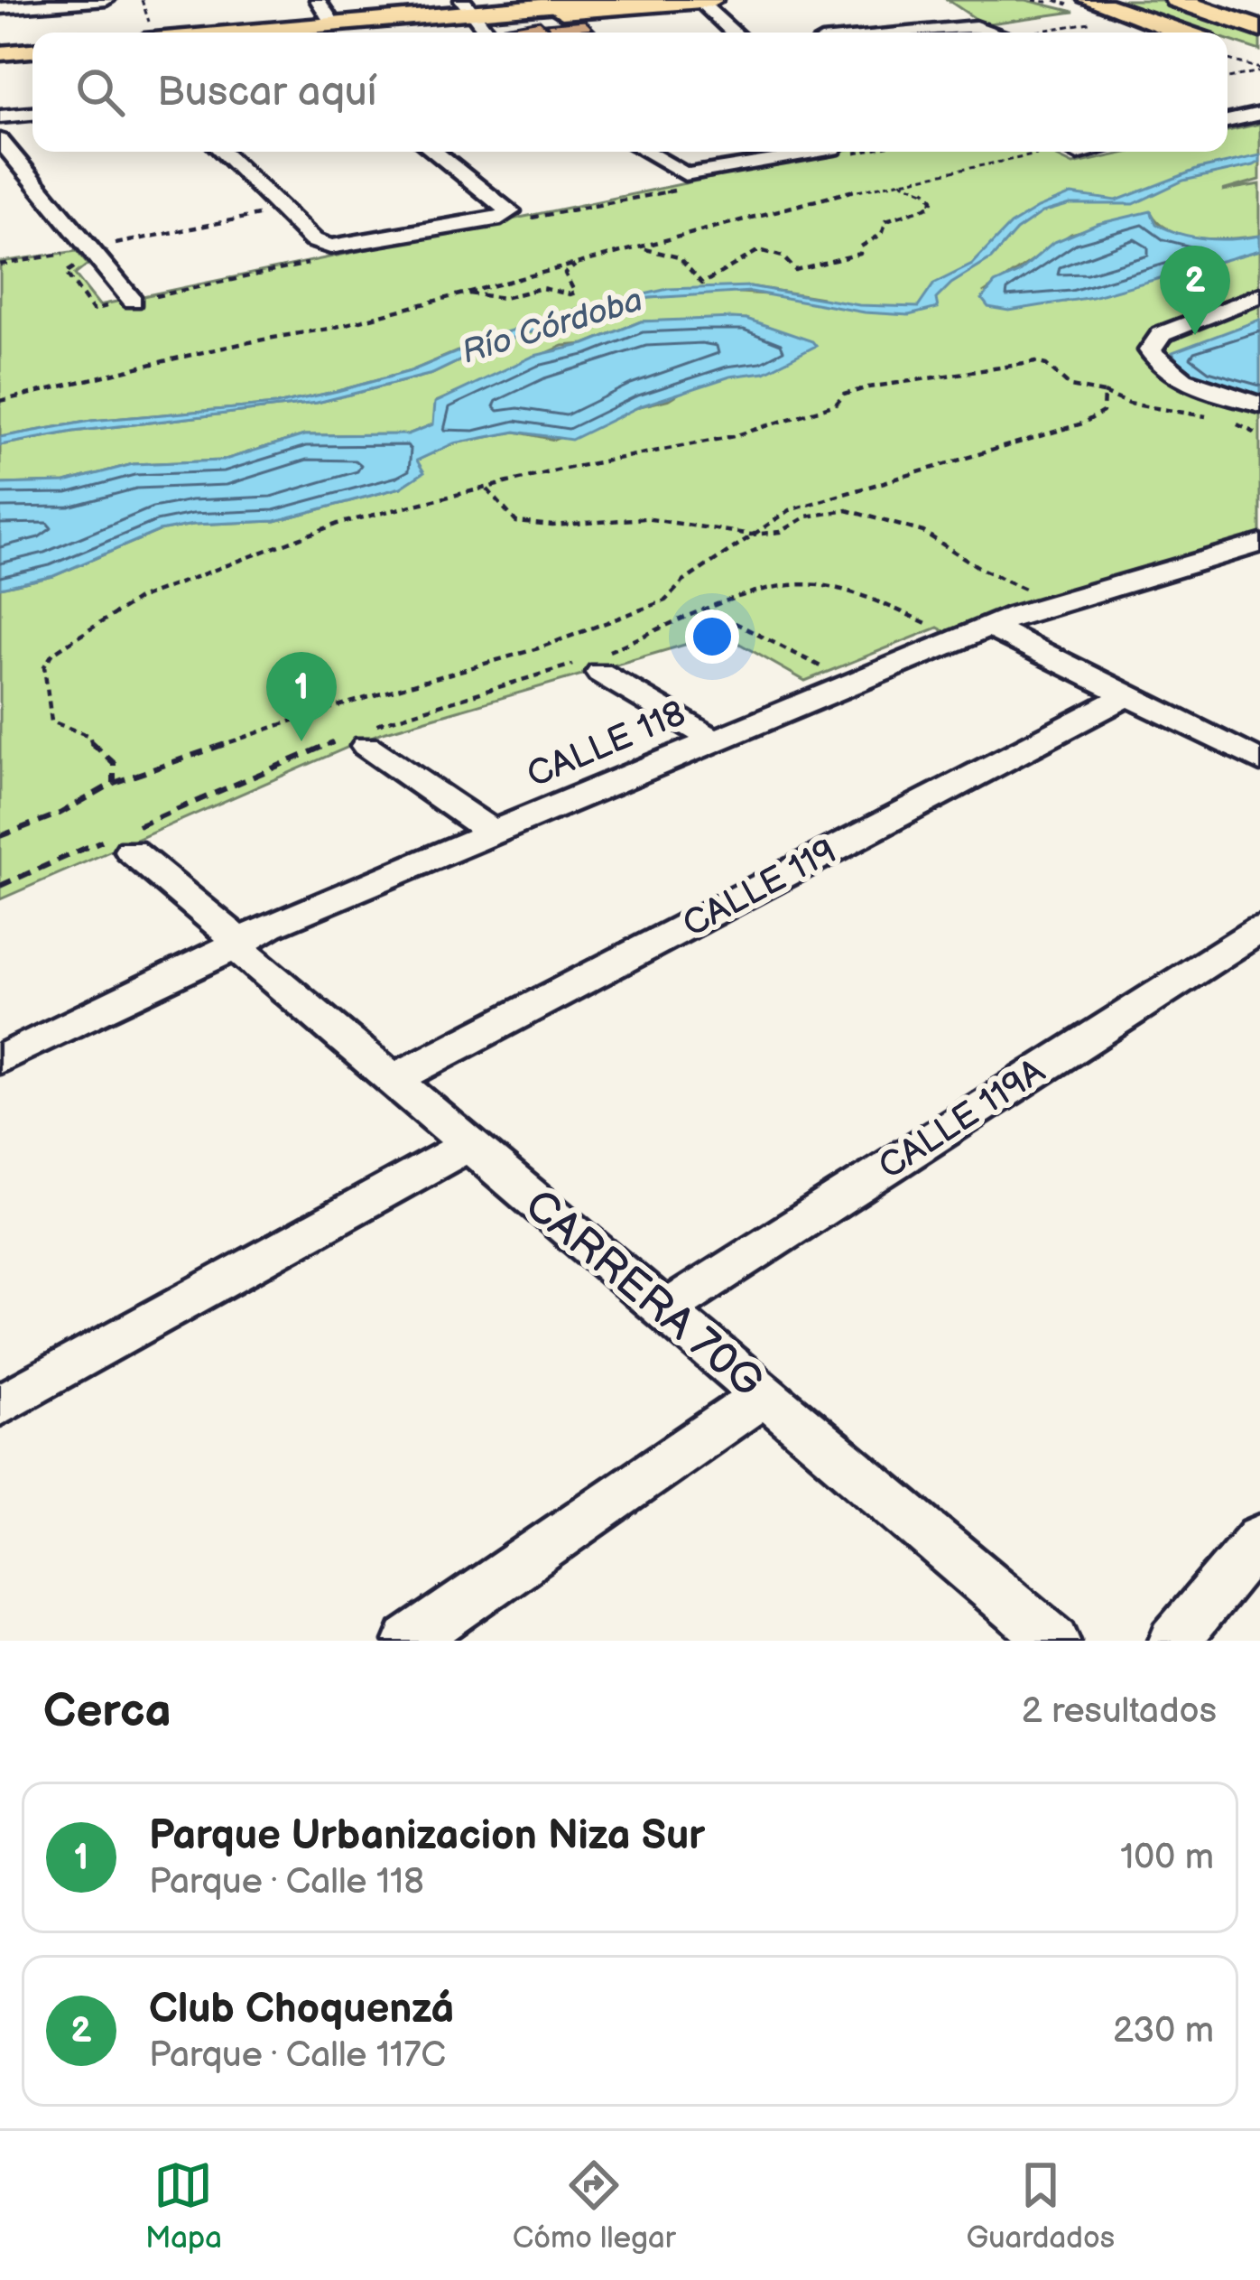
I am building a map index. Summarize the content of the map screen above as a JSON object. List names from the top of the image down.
{
  "streets": {
    "street": [
      "CALLE 118",
      "CALLE 119",
      "CALLE 119A",
      "CARRERA 70G"
    ]
  },
  "crossings": [
    ["CALLE 118", "CARRERA 70G"],
    ["CALLE 119", "CARRERA 70G"],
    ["CALLE 119A", "CARRERA 70G"]
  ],
  "water": ["Río Córdoba"],
  "page": {
    "search": "Buscar aquí",
    "pins": ["2", "1"],
    "heading": ["Cerca", "2 resultados"],
    "list": [
      {
        "mark": "1",
        "name": "Parque Urbanizacion Niza Sur",
        "note": "Parque · Calle 118",
        "value": "100 m"
      },
      {
        "mark": "2",
        "name": "Club Choquenzá",
        "note": "Parque · Calle 117C",
        "value": "230 m"
      }
    ],
    "nav": ["Mapa", "Cómo llegar", "Guardados"]
  }
}
